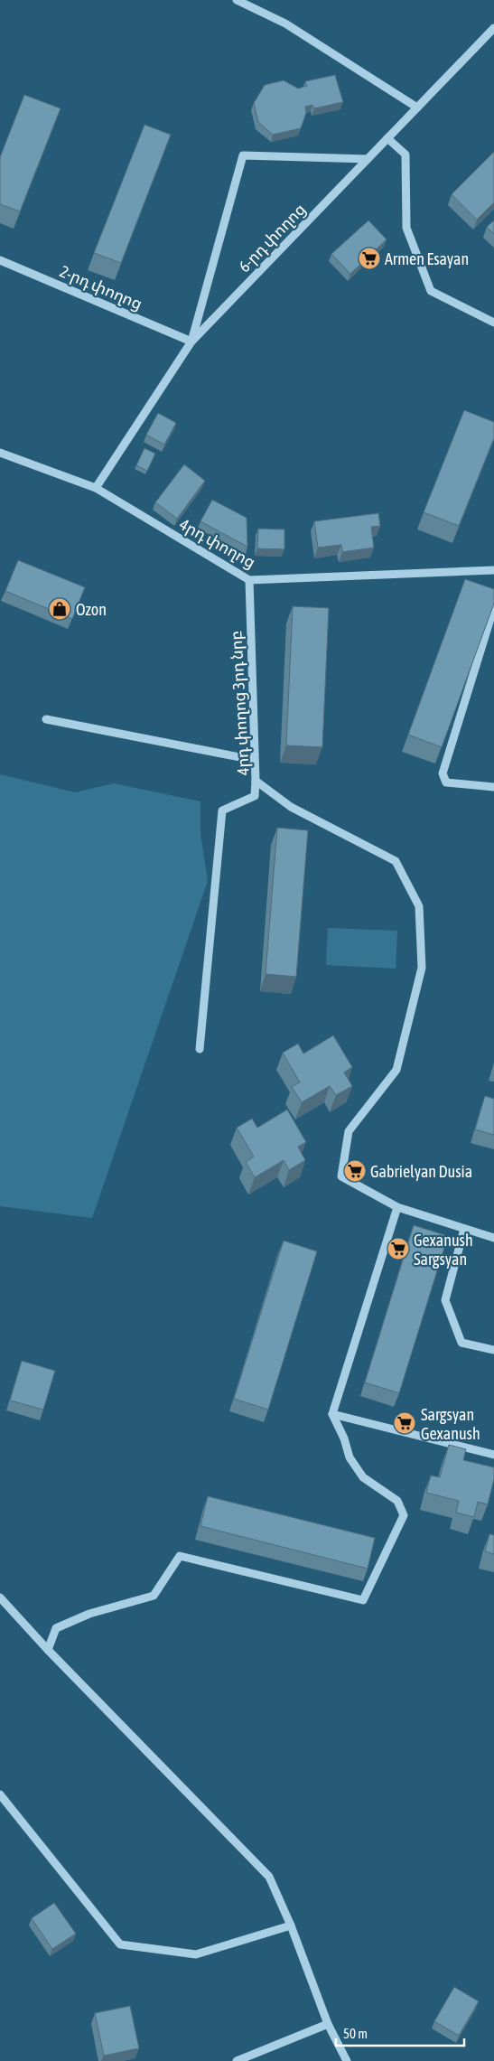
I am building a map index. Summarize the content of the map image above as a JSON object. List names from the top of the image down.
{
  "streets": {
    "street": [
      "6-րդ փողոց",
      "2-րդ փողոց",
      "4րդ փողոց",
      "4րդ փողոց 3րդ նրբ"
    ]
  },
  "crossings": [
    ["6-րդ փողոց", "2-րդ փողոց"],
    ["6-րդ փողոց", "4րդ փողոց"],
    ["4րդ փողոց", "4րդ փողոց 3րդ նրբ"]
  ],
  "places": {
    "supermarket": [
      "Armen Esayan",
      "Gabrielyan Dusia",
      "Gexanush Sargsyan",
      "Sargsyan Gexanush"
    ],
    "shop": ["Ozon"]
  },
  "scale_bar": "50 m"
}
